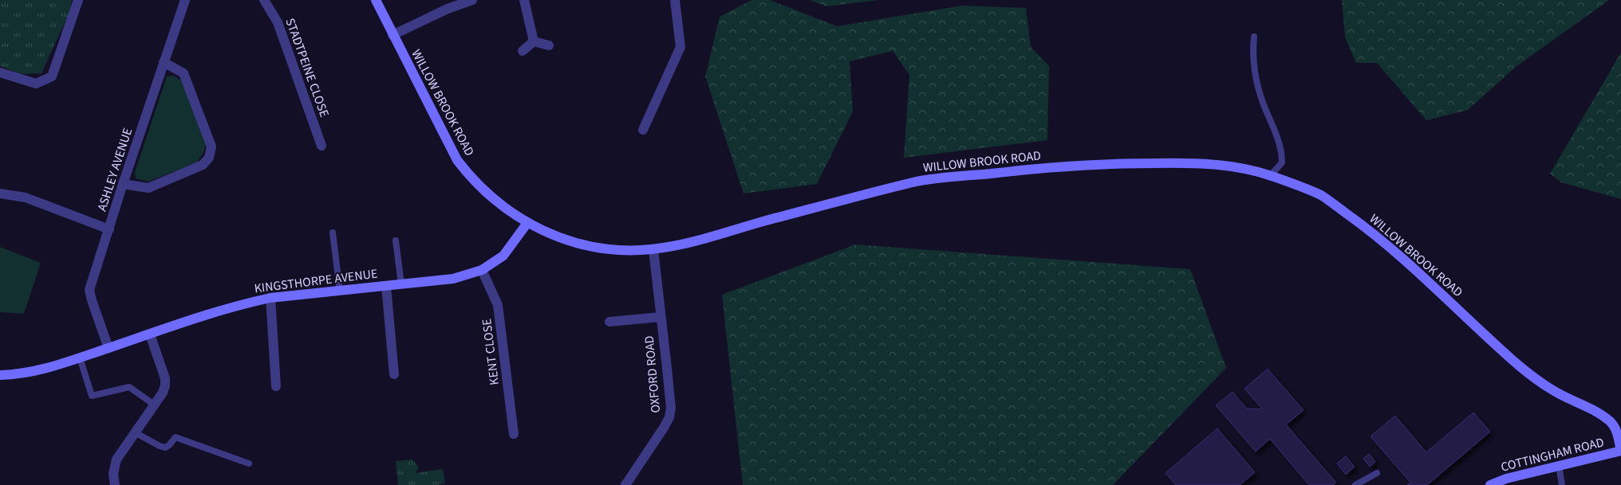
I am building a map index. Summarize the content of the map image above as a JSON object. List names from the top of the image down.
{
  "streets": {
    "street": [
      "STADTPEINE CLOSE",
      "WILLOW BROOK ROAD",
      "ASHLEY AVENUE",
      "KINGSTHORPE AVENUE",
      "KENT CLOSE",
      "OXFORD ROAD",
      "COTTINGHAM ROAD"
    ]
  },
  "crossings": [
    ["WILLOW BROOK ROAD", "KINGSTHORPE AVENUE"],
    ["WILLOW BROOK ROAD", "OXFORD ROAD"],
    ["WILLOW BROOK ROAD", "COTTINGHAM ROAD"],
    ["ASHLEY AVENUE", "KINGSTHORPE AVENUE"],
    ["KINGSTHORPE AVENUE", "KENT CLOSE"]
  ]
}
